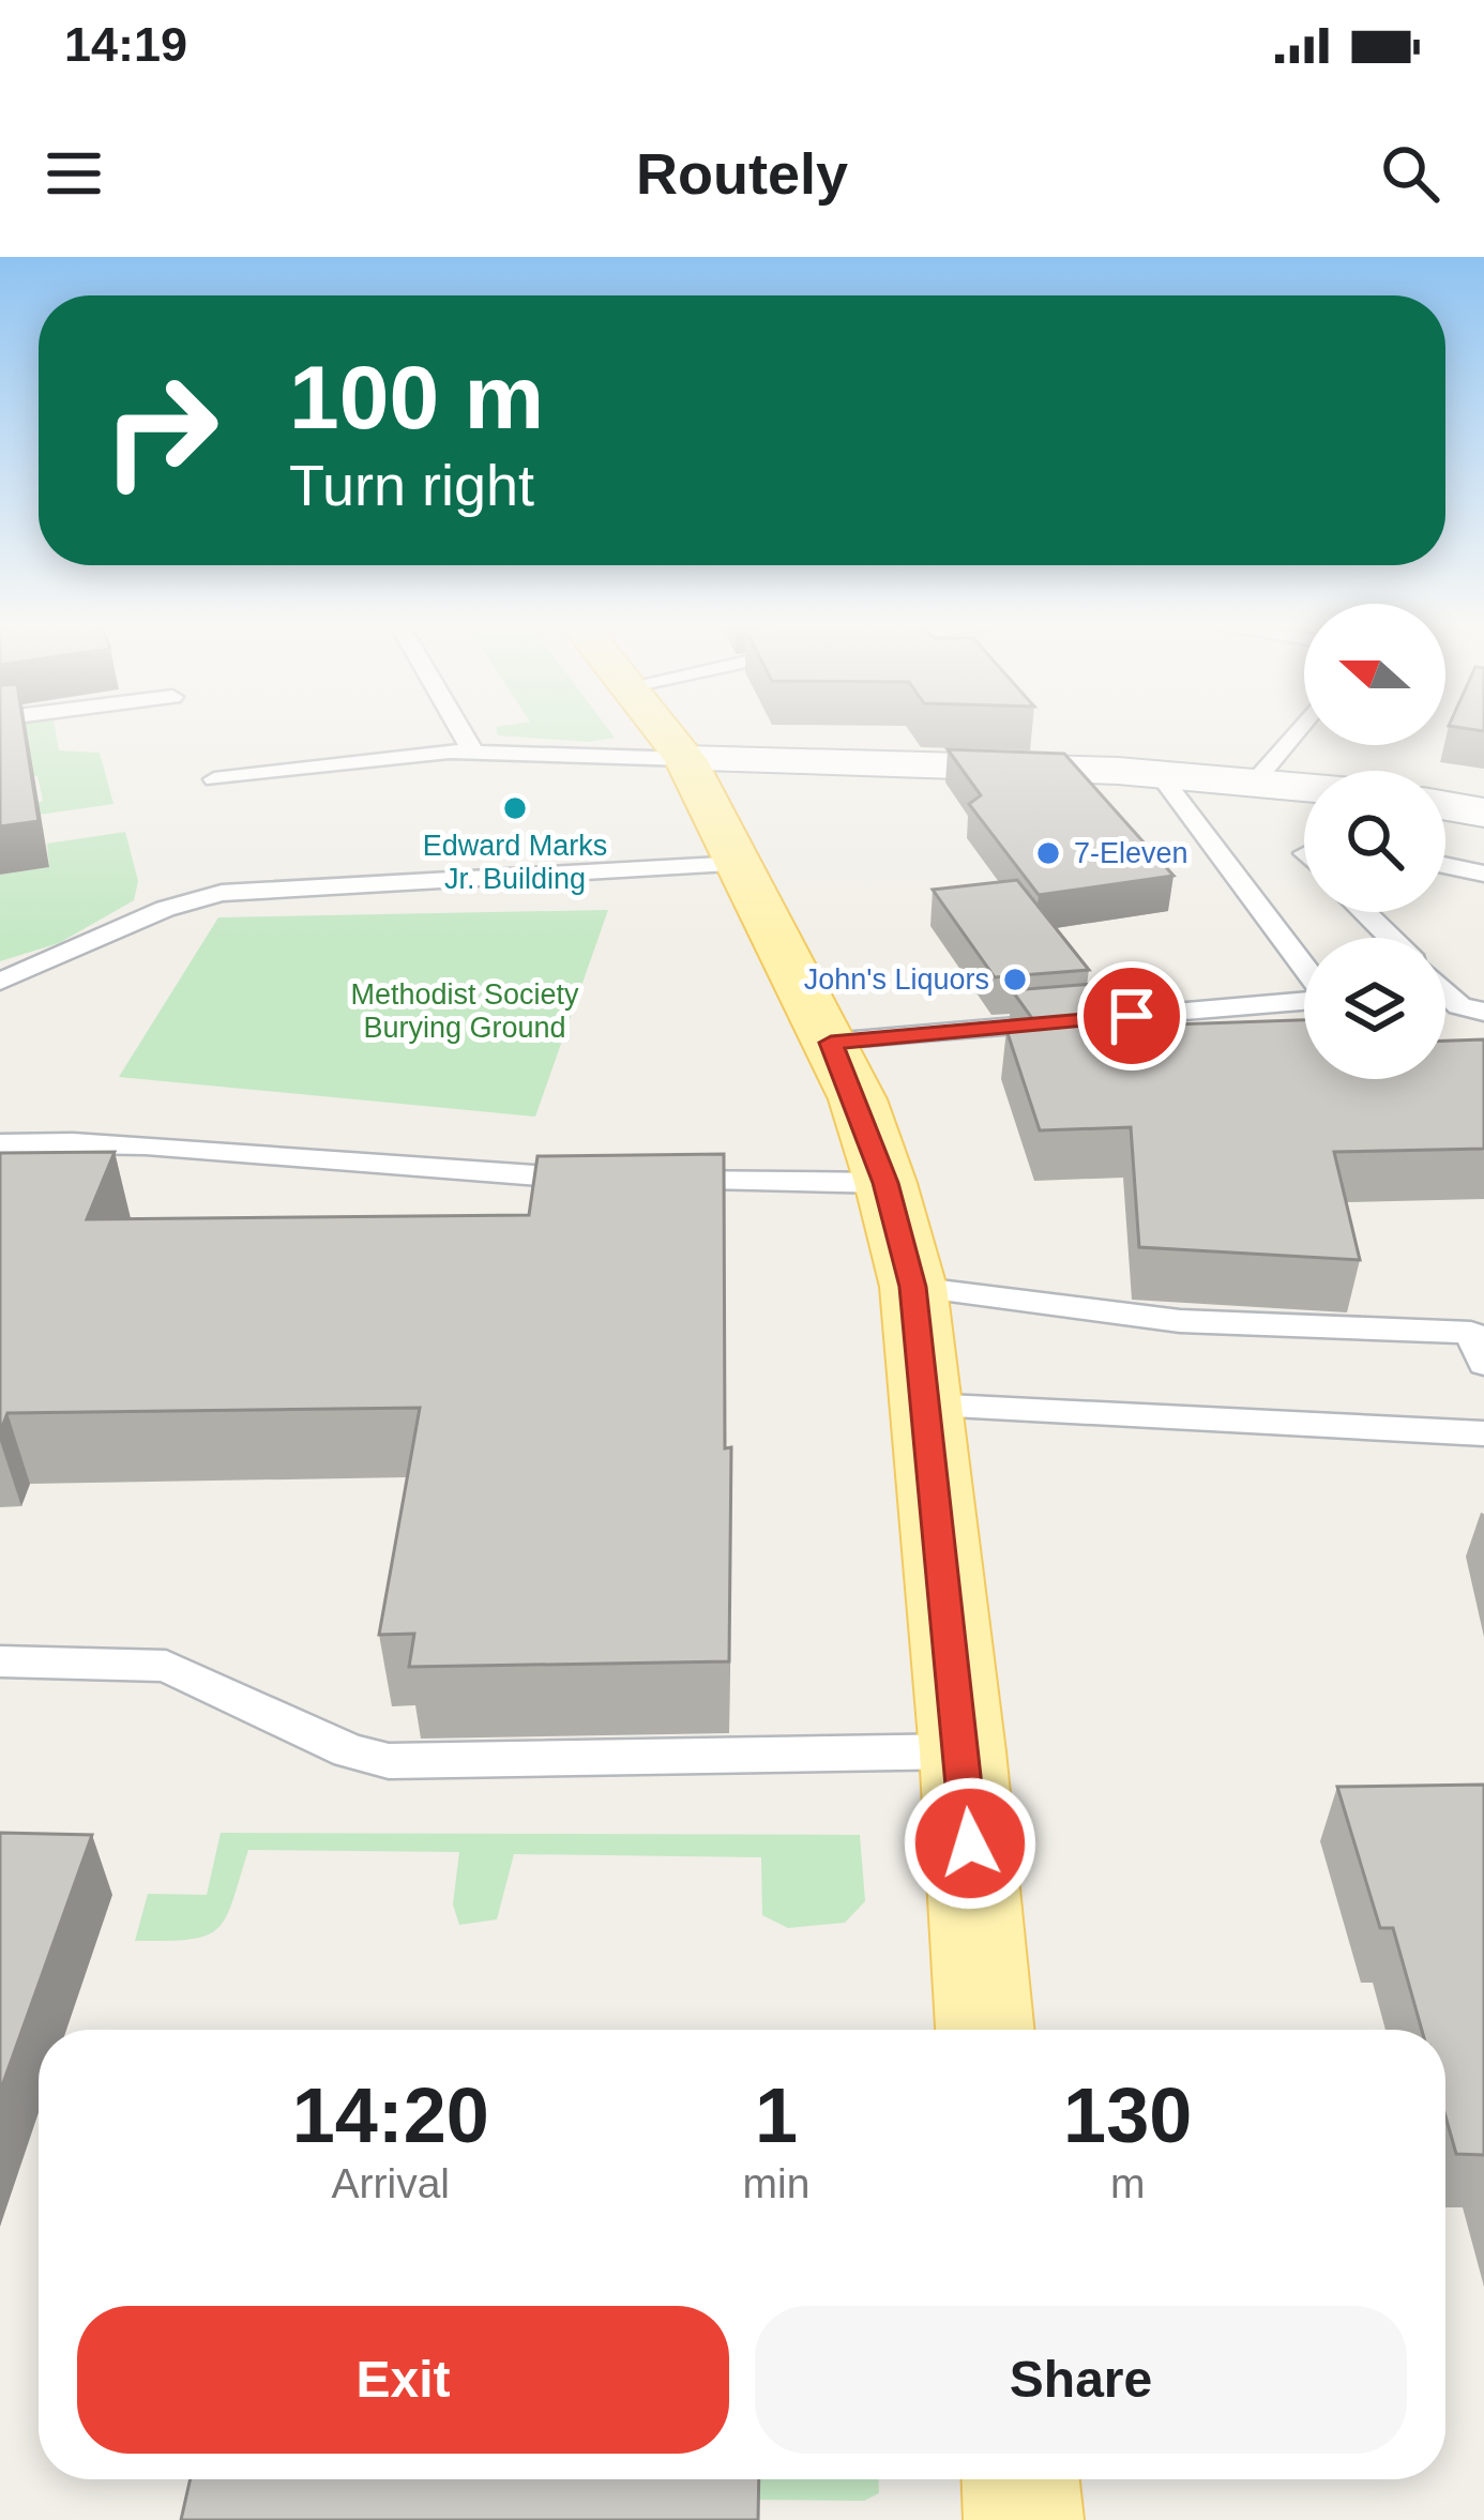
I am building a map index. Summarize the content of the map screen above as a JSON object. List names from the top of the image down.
{
  "parks": ["Methodist Society Burying Ground"],
  "places": ["Edward Marks Jr. Building", "7-Eleven", "John's Liquors"],
  "north": "left",
  "page": {
    "status": "14:19",
    "header": "Routely",
    "turn": ["100 m", "Turn right"],
    "eta": [
      "14:20",
      "Arrival",
      "1",
      "min",
      "130",
      "m"
    ],
    "buttons": ["Exit", "Share"]
  }
}
